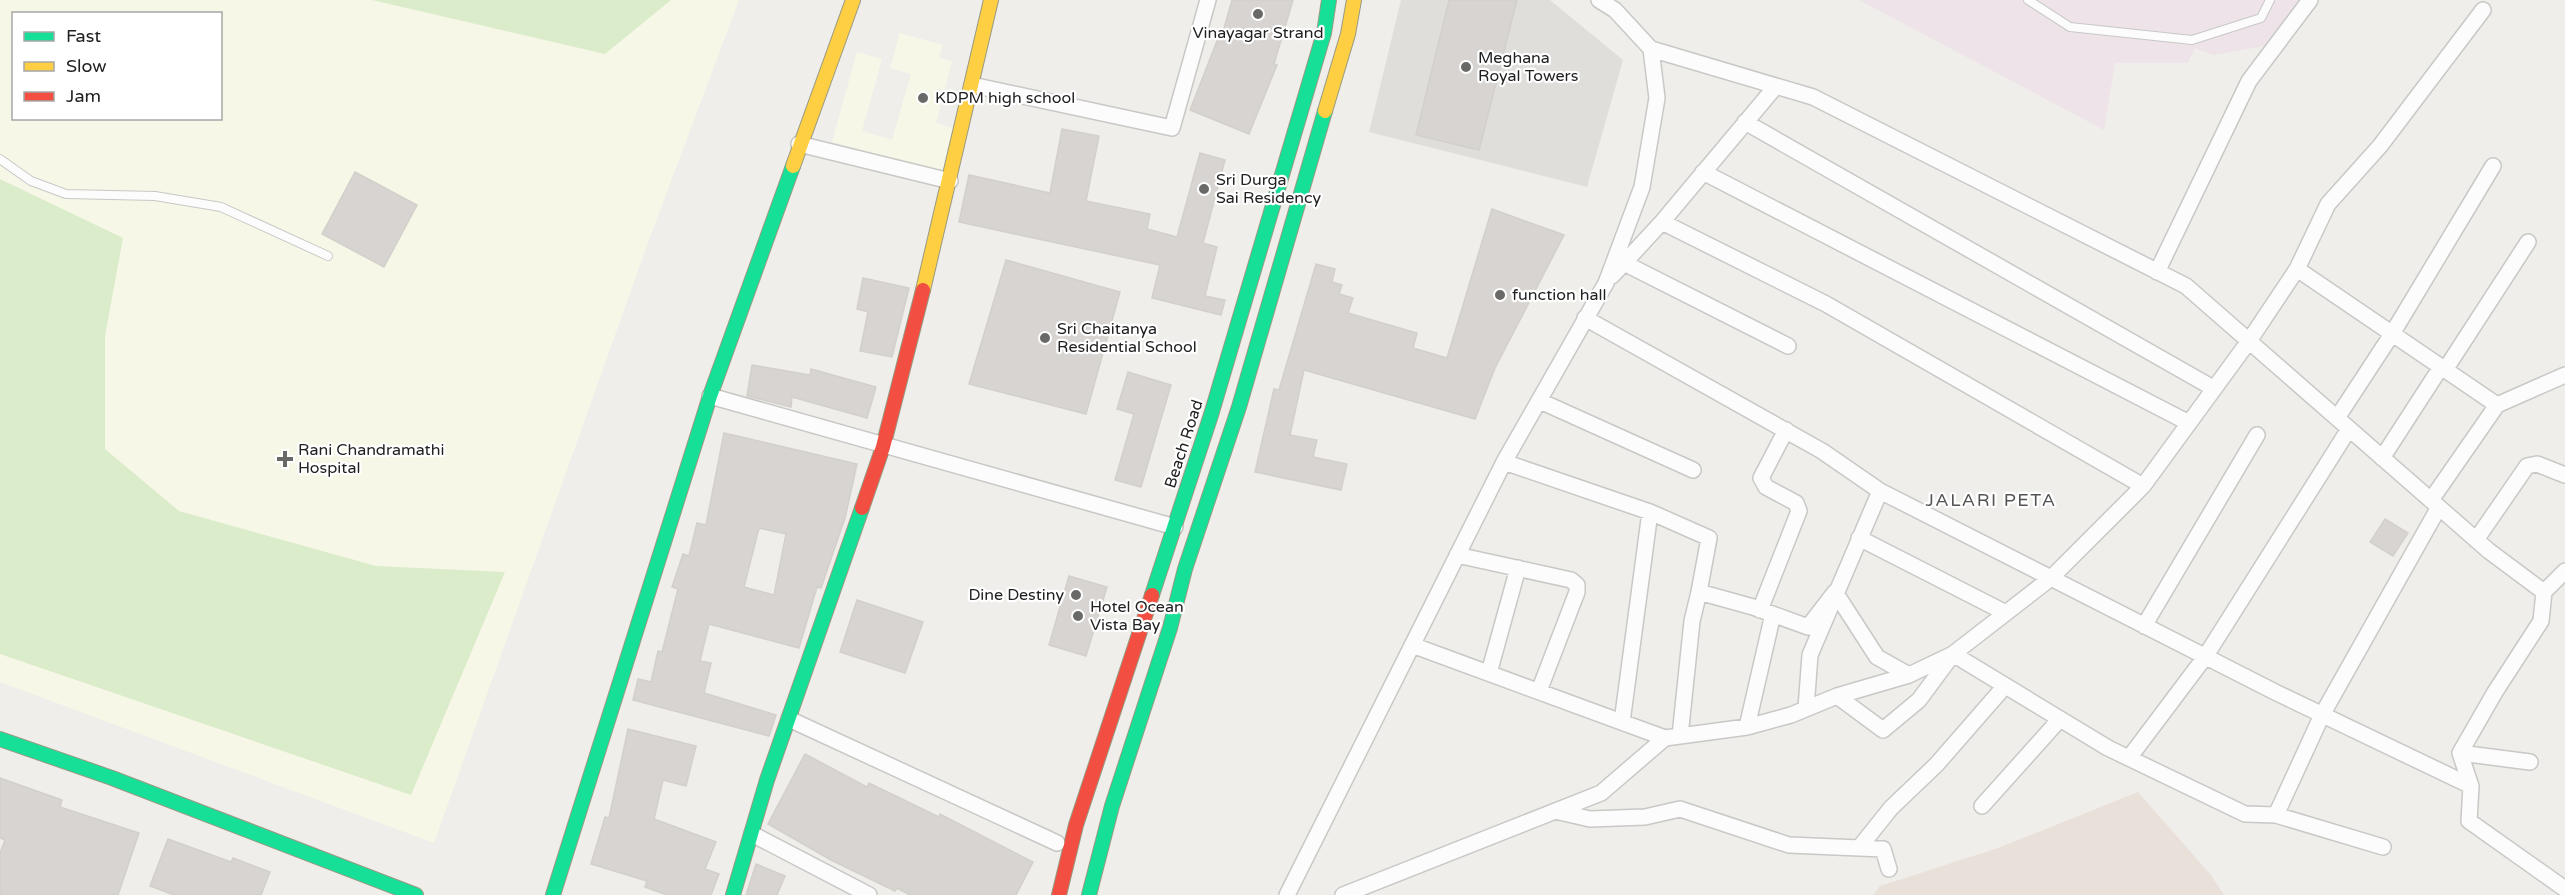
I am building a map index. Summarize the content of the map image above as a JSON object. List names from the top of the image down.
{
  "streets": {
    "street": ["Beach Road"]
  },
  "districts": ["JALARI PETA"],
  "places": {
    "other": [
      "Vinayagar Strand",
      "Meghana Royal Towers",
      "KDPM high school",
      "Sri Durga Sai Residency",
      "function hall",
      "Sri Chaitanya Residential School",
      "Dine Destiny",
      "Hotel Ocean Vista Bay"
    ],
    "health": ["Rani Chandramathi Hospital"]
  },
  "legend": ["Fast", "Slow", "Jam"]
}
